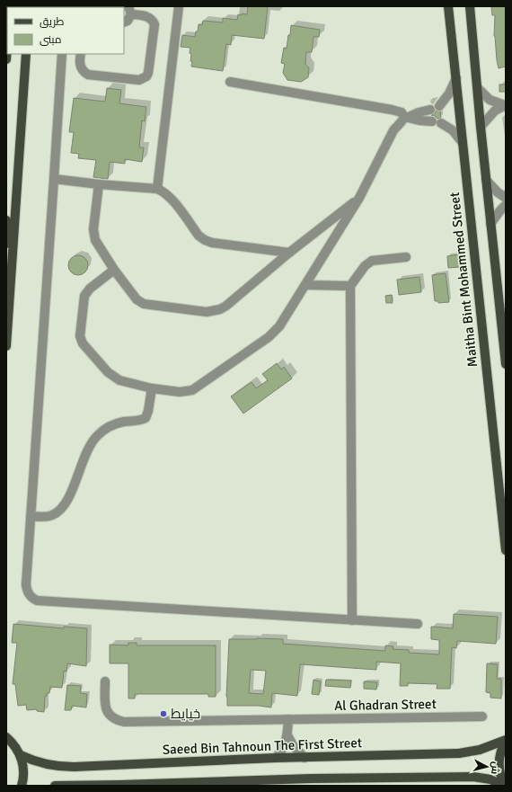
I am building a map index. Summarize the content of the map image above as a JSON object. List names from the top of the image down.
{
  "streets": {
    "main road": ["Maitha Bint Mohammed Street", "Saeed Bin Tahnoun The First Street"],
    "street": ["Al Ghadran Street"]
  },
  "places": ["خيايط"],
  "legend": ["طريق", "مبنى"],
  "north": "right"
}
